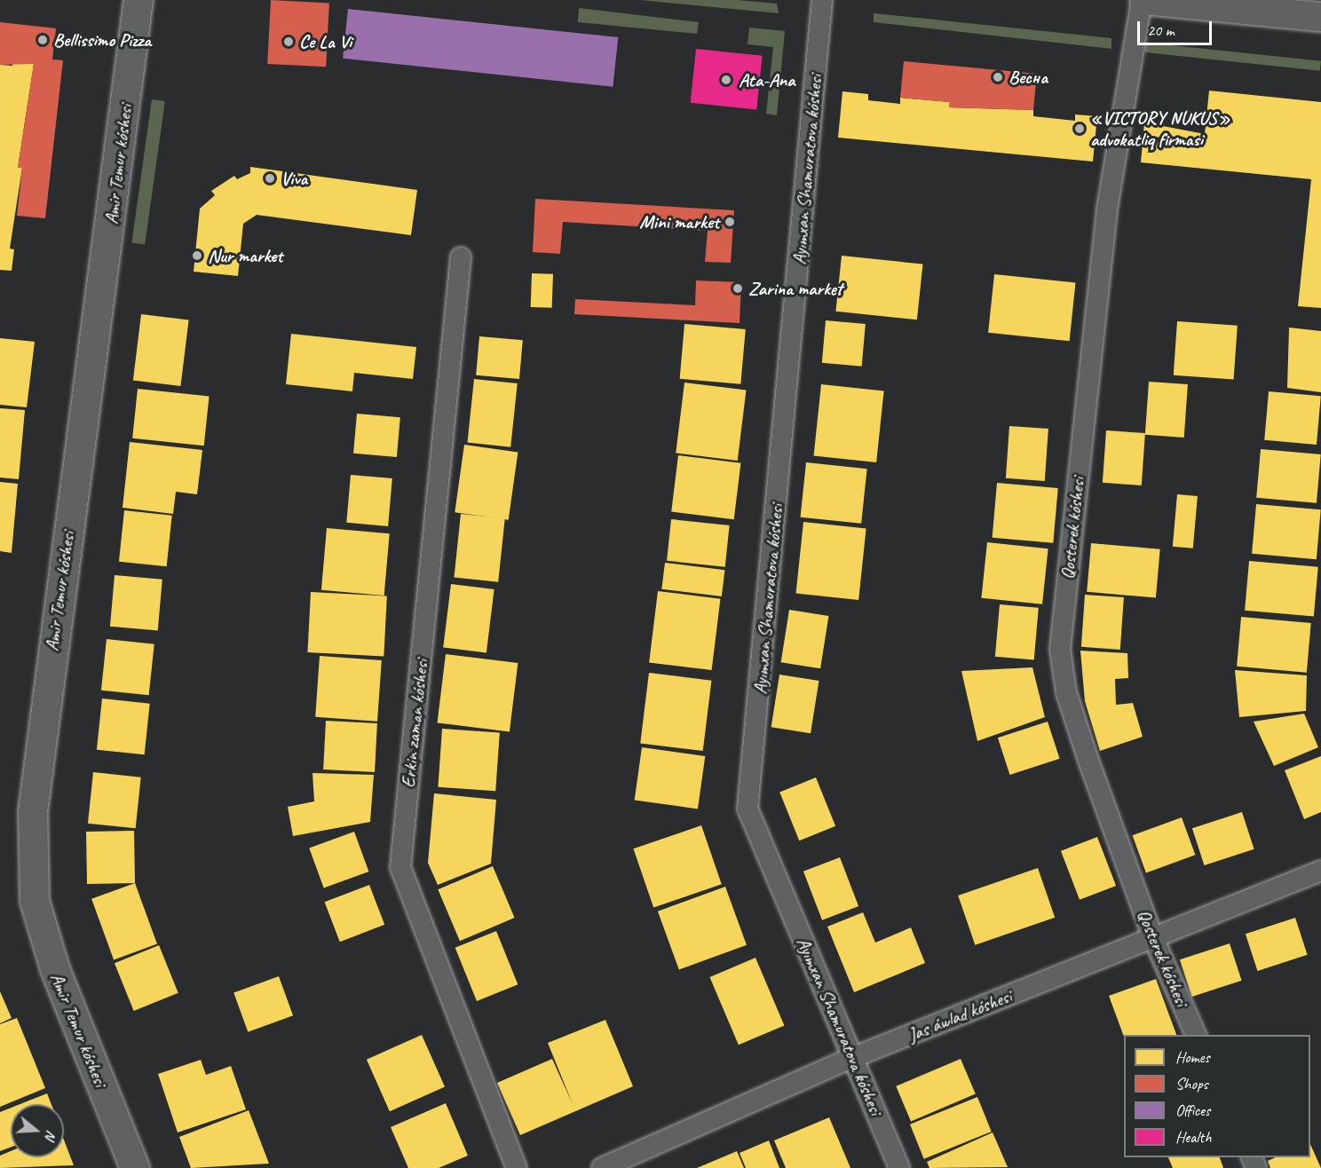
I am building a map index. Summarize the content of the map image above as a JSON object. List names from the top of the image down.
{
  "streets": {
    "street": [
      "Amir Temur kóshesi",
      "Ayımxan Shamuratova kóshesi",
      "Qosterek kóshesi",
      "Erkin zaman kóshesi",
      "Jas áwlad kóshesi"
    ]
  },
  "crossings": [
    ["Ayımxan Shamuratova kóshesi", "Jas áwlad kóshesi"],
    ["Qosterek kóshesi", "Jas áwlad kóshesi"]
  ],
  "places": [
    "Bellissimo Pizza",
    "Ce La Vi",
    "Весна",
    "Ata-Ana",
    "«VICTORY NUKUS» advokatliq firmasi",
    "Viva",
    "Mini market",
    "Nur market",
    "Zarina market"
  ],
  "legend": [
    "Homes",
    "Shops",
    "Offices",
    "Health"
  ],
  "scale_bar": "20 m",
  "north": "right"
}
